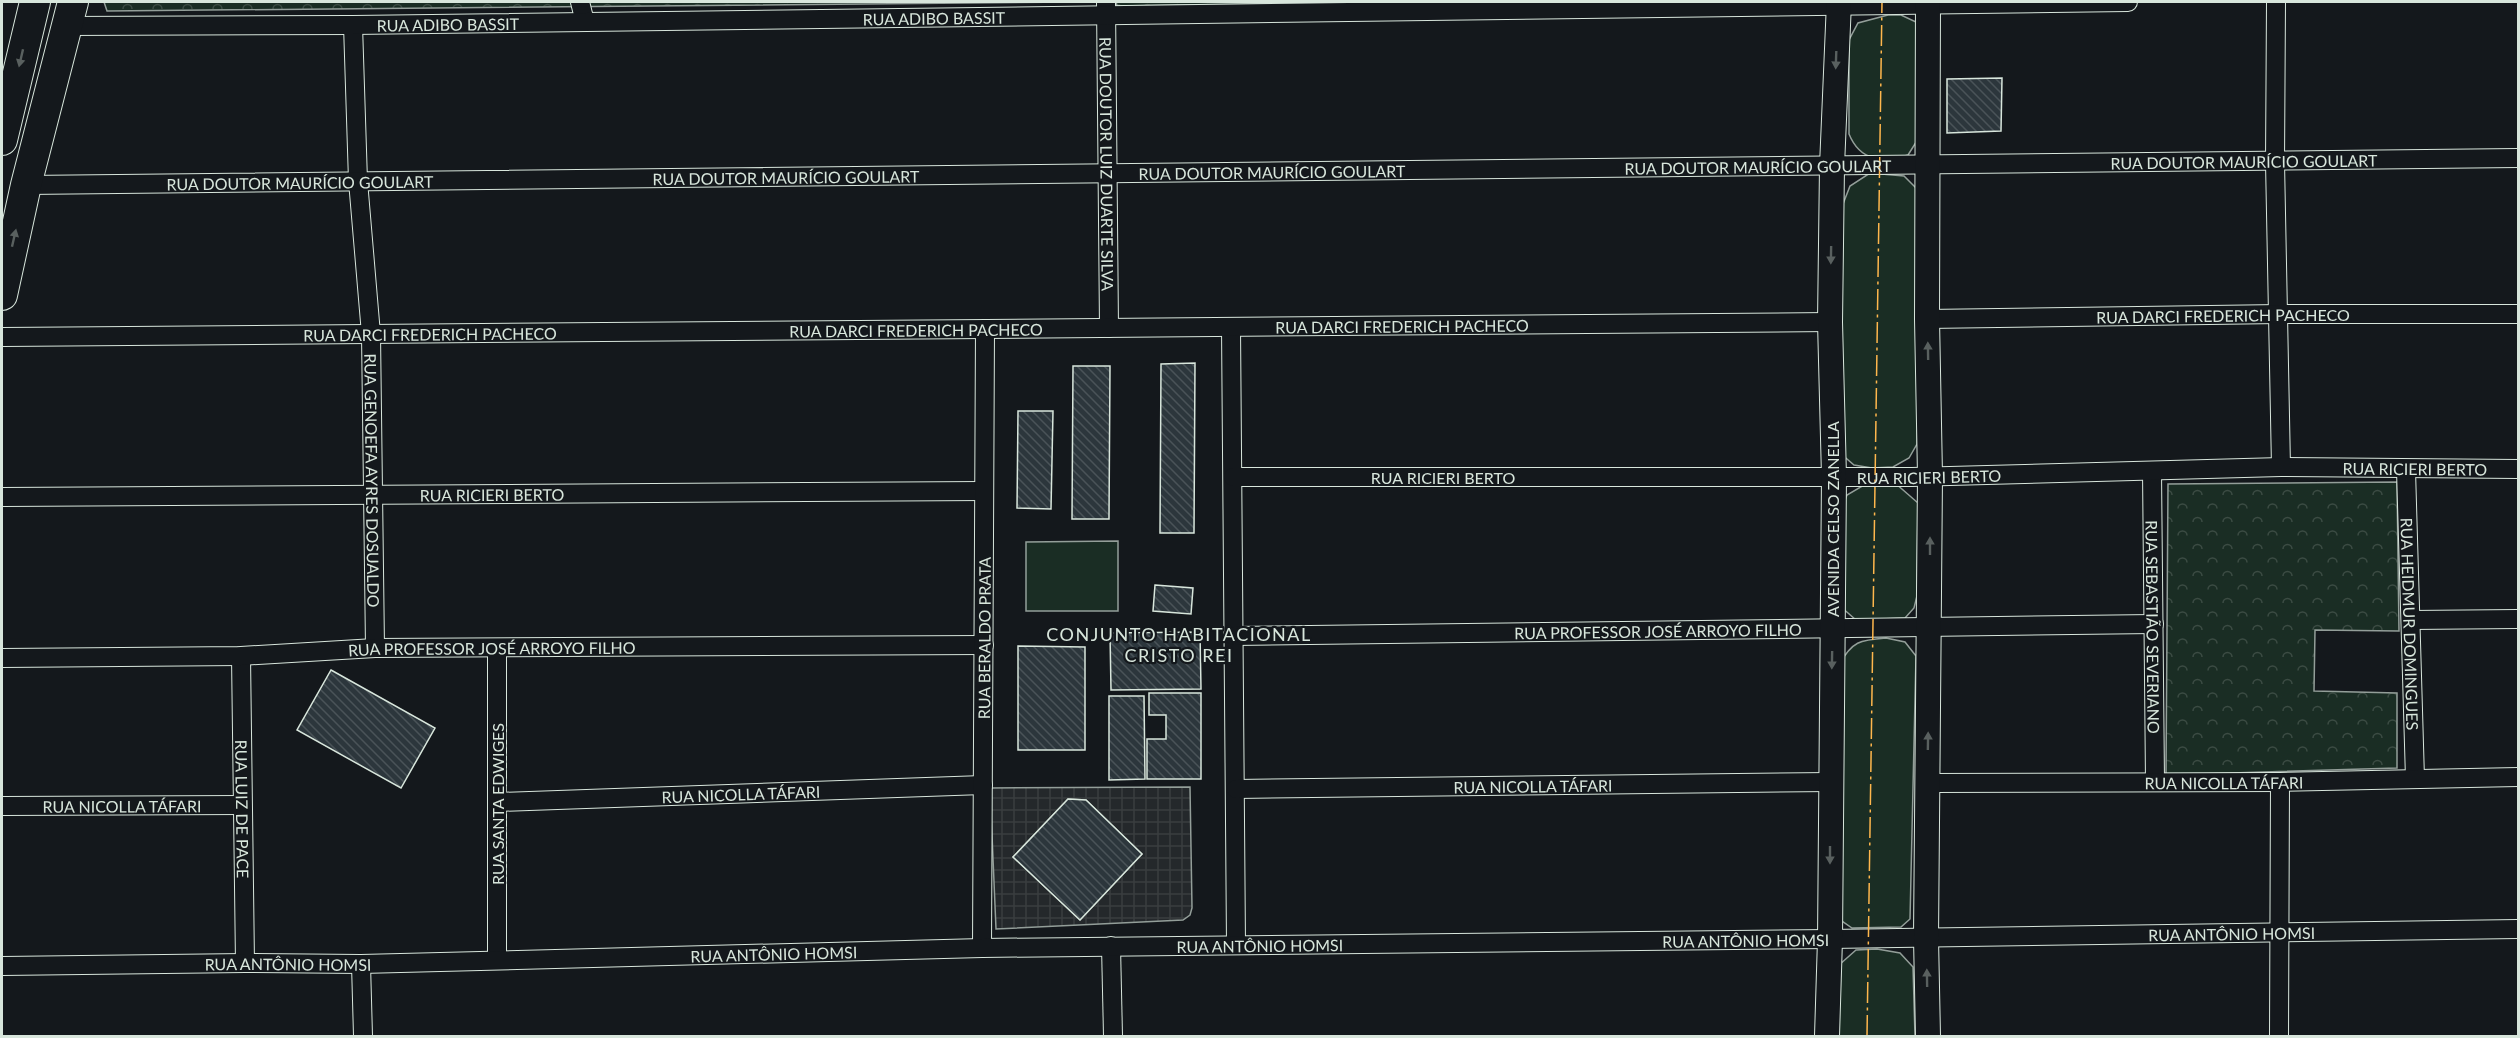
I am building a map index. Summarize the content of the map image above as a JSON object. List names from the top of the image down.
{
  "streets": {
    "street": [
      "RUA ADIBO BASSIT",
      "RUA DOUTOR MAURÍCIO GOULART",
      "RUA DOUTOR LUIZ DUARTE SILVA",
      "RUA DARCI FREDERICH PACHECO",
      "RUA RICIERI BERTO",
      "RUA GENOEFA AYRES DOSUALDO",
      "AVENIDA CELSO ZANELLA",
      "RUA HEIDMUR DOMINGUES",
      "RUA SEBASTIÃO SEVERIANO",
      "RUA PROFESSOR JOSÉ ARROYO FILHO",
      "RUA BERALDO PRATA",
      "RUA NICOLLA TÁFARI",
      "RUA SANTA EDWIGES",
      "RUA LUIZ DE PACE",
      "RUA ANTÔNIO HOMSI"
    ]
  },
  "crossings": [
    ["RUA ADIBO BASSIT", "RUA DOUTOR LUIZ DUARTE SILVA"],
    ["RUA ADIBO BASSIT", "RUA GENOEFA AYRES DOSUALDO"],
    ["RUA ADIBO BASSIT", "AVENIDA CELSO ZANELLA"],
    ["RUA DOUTOR MAURÍCIO GOULART", "RUA DOUTOR LUIZ DUARTE SILVA"],
    ["RUA DOUTOR MAURÍCIO GOULART", "RUA GENOEFA AYRES DOSUALDO"],
    ["RUA DOUTOR MAURÍCIO GOULART", "AVENIDA CELSO ZANELLA"],
    ["RUA DOUTOR LUIZ DUARTE SILVA", "RUA DARCI FREDERICH PACHECO"],
    ["RUA DARCI FREDERICH PACHECO", "RUA GENOEFA AYRES DOSUALDO"],
    ["RUA DARCI FREDERICH PACHECO", "AVENIDA CELSO ZANELLA"],
    ["RUA DARCI FREDERICH PACHECO", "RUA BERALDO PRATA"],
    ["RUA RICIERI BERTO", "RUA GENOEFA AYRES DOSUALDO"],
    ["RUA RICIERI BERTO", "AVENIDA CELSO ZANELLA"],
    ["RUA RICIERI BERTO", "RUA HEIDMUR DOMINGUES"],
    ["RUA RICIERI BERTO", "RUA SEBASTIÃO SEVERIANO"],
    ["RUA RICIERI BERTO", "RUA BERALDO PRATA"],
    ["RUA GENOEFA AYRES DOSUALDO", "RUA PROFESSOR JOSÉ ARROYO FILHO"],
    ["AVENIDA CELSO ZANELLA", "RUA PROFESSOR JOSÉ ARROYO FILHO"],
    ["AVENIDA CELSO ZANELLA", "RUA NICOLLA TÁFARI"],
    ["AVENIDA CELSO ZANELLA", "RUA ANTÔNIO HOMSI"],
    ["RUA HEIDMUR DOMINGUES", "RUA NICOLLA TÁFARI"],
    ["RUA SEBASTIÃO SEVERIANO", "RUA PROFESSOR JOSÉ ARROYO FILHO"],
    ["RUA SEBASTIÃO SEVERIANO", "RUA NICOLLA TÁFARI"],
    ["RUA PROFESSOR JOSÉ ARROYO FILHO", "RUA BERALDO PRATA"],
    ["RUA PROFESSOR JOSÉ ARROYO FILHO", "RUA SANTA EDWIGES"],
    ["RUA PROFESSOR JOSÉ ARROYO FILHO", "RUA LUIZ DE PACE"],
    ["RUA BERALDO PRATA", "RUA NICOLLA TÁFARI"],
    ["RUA BERALDO PRATA", "RUA ANTÔNIO HOMSI"],
    ["RUA NICOLLA TÁFARI", "RUA SANTA EDWIGES"],
    ["RUA NICOLLA TÁFARI", "RUA LUIZ DE PACE"],
    ["RUA SANTA EDWIGES", "RUA ANTÔNIO HOMSI"],
    ["RUA LUIZ DE PACE", "RUA ANTÔNIO HOMSI"]
  ],
  "districts": ["CONJUNTO HABITACIONAL CRISTO REI"]
}
